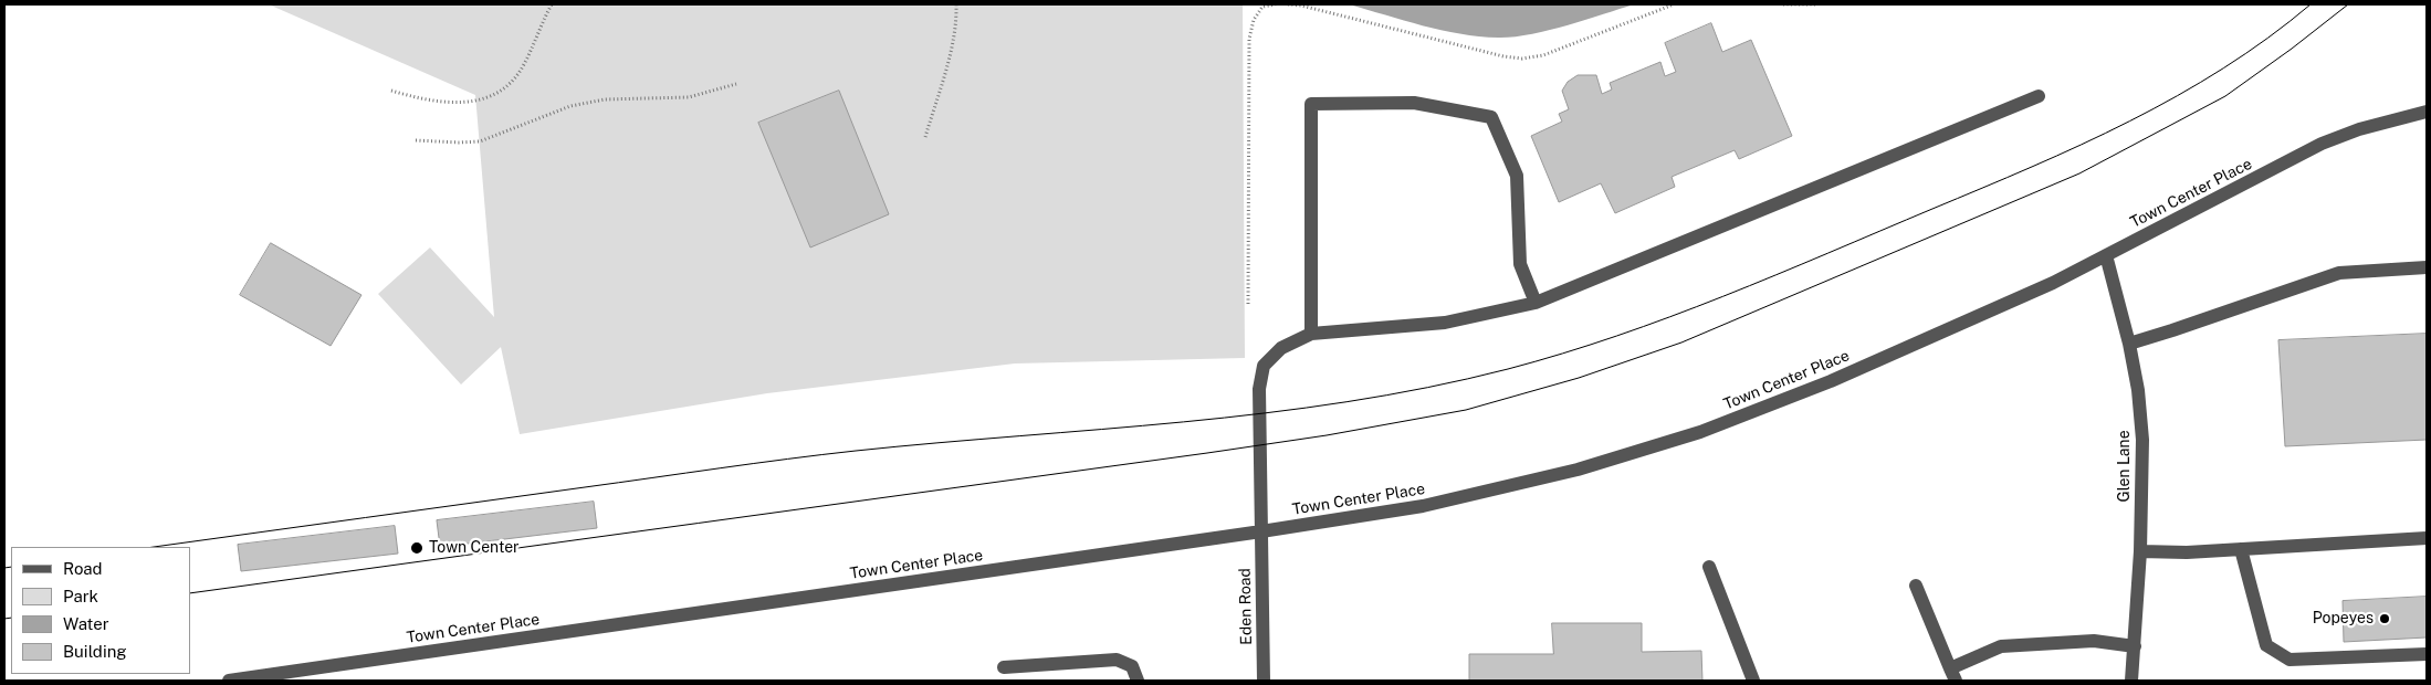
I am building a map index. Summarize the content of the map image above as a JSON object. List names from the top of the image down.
{
  "streets": {
    "street": ["Town Center Place", "Glen Lane", "Eden Road"]
  },
  "crossings": [
    ["Town Center Place", "Glen Lane"],
    ["Town Center Place", "Eden Road"]
  ],
  "places": ["Town Center", "Popeyes"],
  "legend": [
    "Road",
    "Park",
    "Water",
    "Building"
  ]
}
